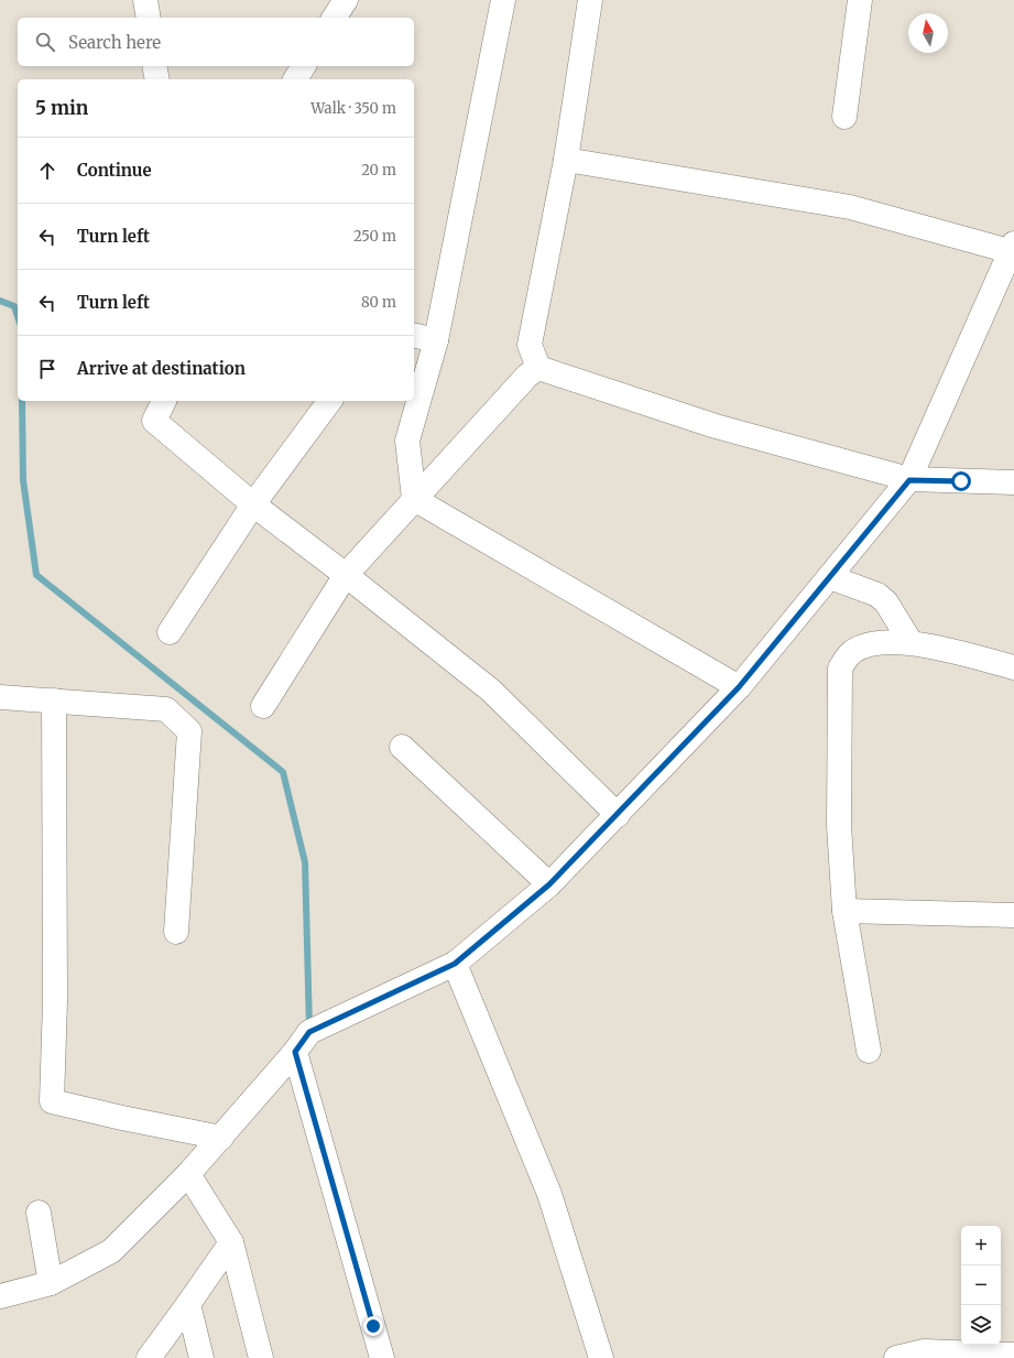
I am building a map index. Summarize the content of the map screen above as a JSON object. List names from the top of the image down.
{
  "north": "top",
  "page": {
    "search": "Search here",
    "heading": ["5 min", "Walk · 350 m"],
    "list": [
      ["Continue", "20 m"],
      ["Turn left", "250 m"],
      ["Turn left", "80 m"],
      "Arrive at destination"
    ],
    "map_buttons": ["+", "−"]
  }
}
